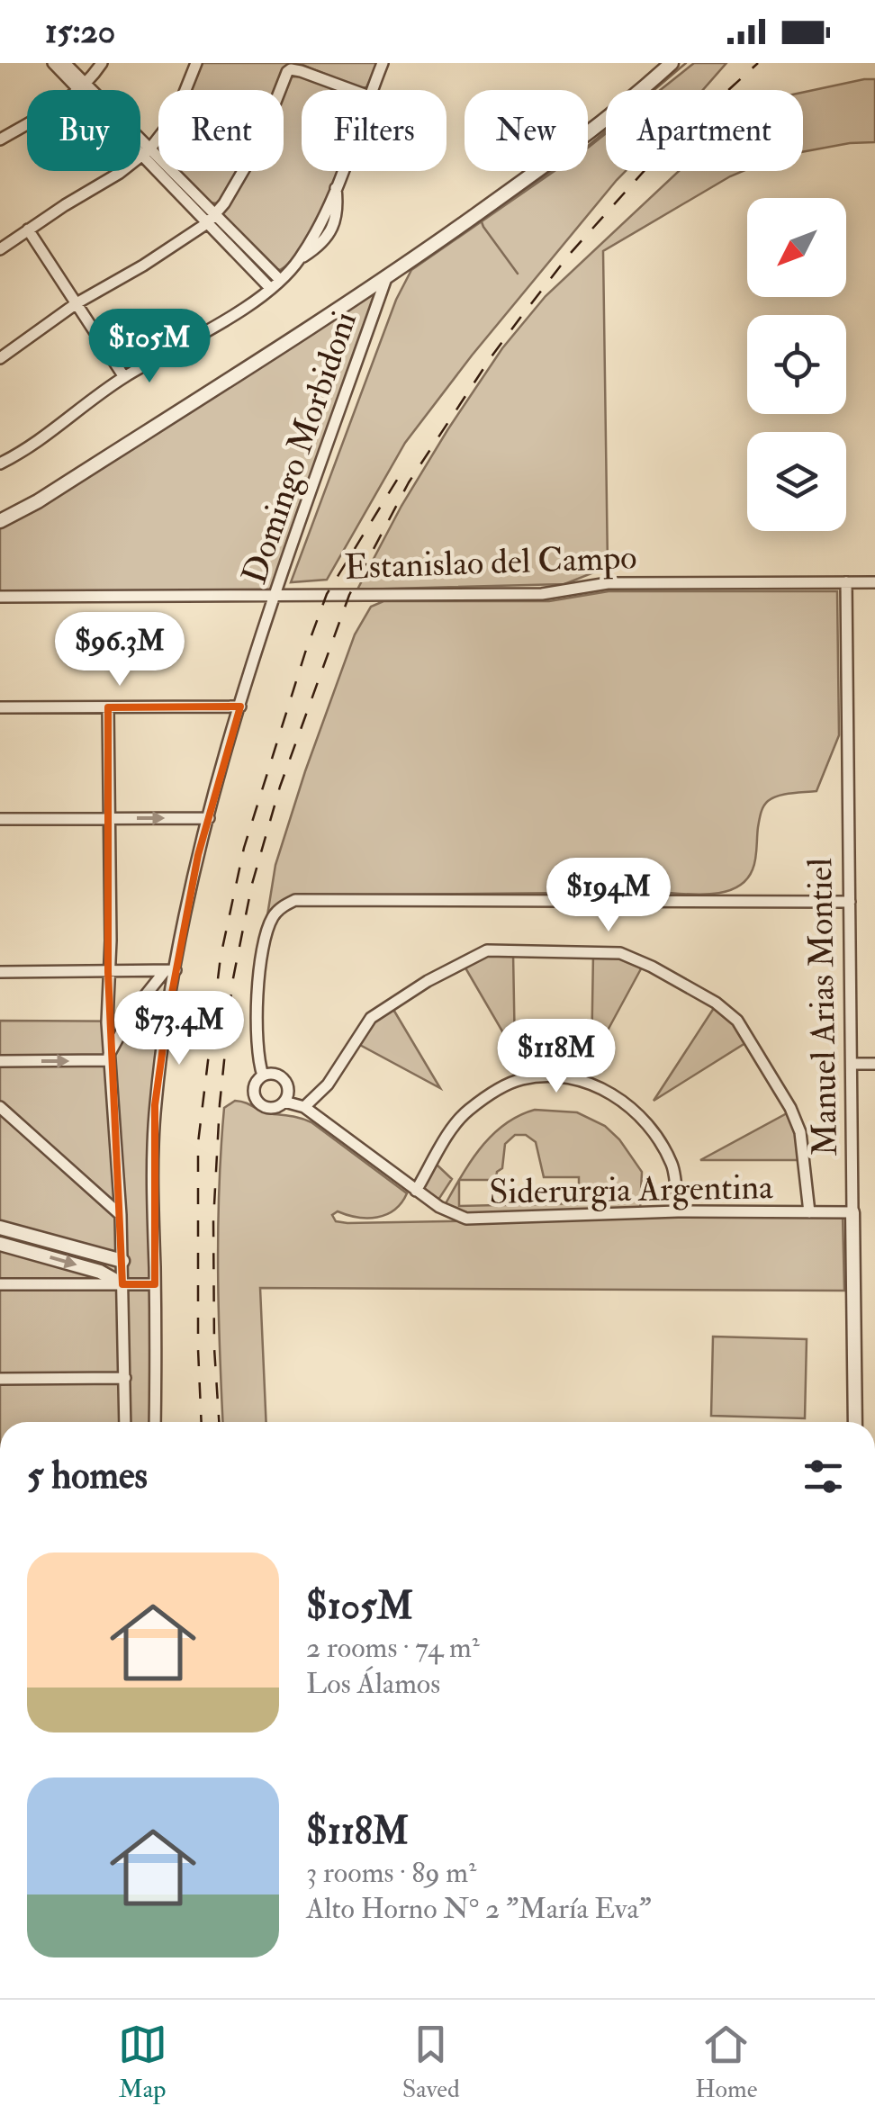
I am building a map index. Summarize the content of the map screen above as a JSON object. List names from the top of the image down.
{
  "streets": {
    "street": [
      "Domingo Morbidoni",
      "Estanislao del Campo",
      "Manuel Arias Montiel",
      "Siderurgia Argentina"
    ]
  },
  "crossings": [
    ["Domingo Morbidoni", "Estanislao del Campo"],
    ["Estanislao del Campo", "Manuel Arias Montiel"],
    ["Manuel Arias Montiel", "Siderurgia Argentina"]
  ],
  "north": "bottom left",
  "page": {
    "status": "15:20",
    "chip": [
      "Buy",
      "Rent",
      "Filters",
      "New",
      "Apartment"
    ],
    "price": [
      "$105M",
      "$96.3M",
      "$194M",
      "$73.4M",
      "$118M"
    ],
    "heading": "5 homes",
    "list": [
      {
        "name": "$105M",
        "note": "2 rooms · 74 m² · Los Álamos"
      },
      {
        "name": "$118M",
        "note": "3 rooms · 89 m² · Alto Horno N° 2 \"María Eva\""
      }
    ],
    "tabs": ["Map", "Saved", "Home"]
  }
}
